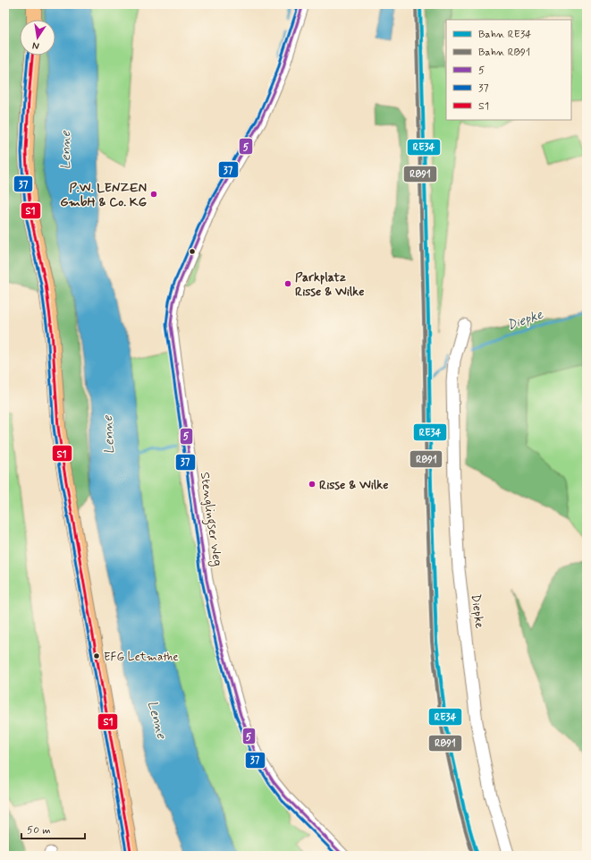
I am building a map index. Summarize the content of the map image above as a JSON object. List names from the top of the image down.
{
  "streets": {
    "street": ["Stenglingser Weg", "Diepke"]
  },
  "water": ["Lenne", "Diepke"],
  "places": [
    "P.W. LENZEN GmbH & Co. KG",
    "Parkplatz Risse & Wilke",
    "Risse & Wilke",
    "EFG Letmathe"
  ],
  "lines": [
    "rail line RE34",
    "rail line RB91",
    "transit line 5",
    "transit line 37",
    "transit line S1"
  ],
  "legend": [
    "Bahn RE34",
    "Bahn RB91",
    "5",
    "37",
    "S1"
  ],
  "scale_bar": "50 m",
  "north": "bottom"
}
